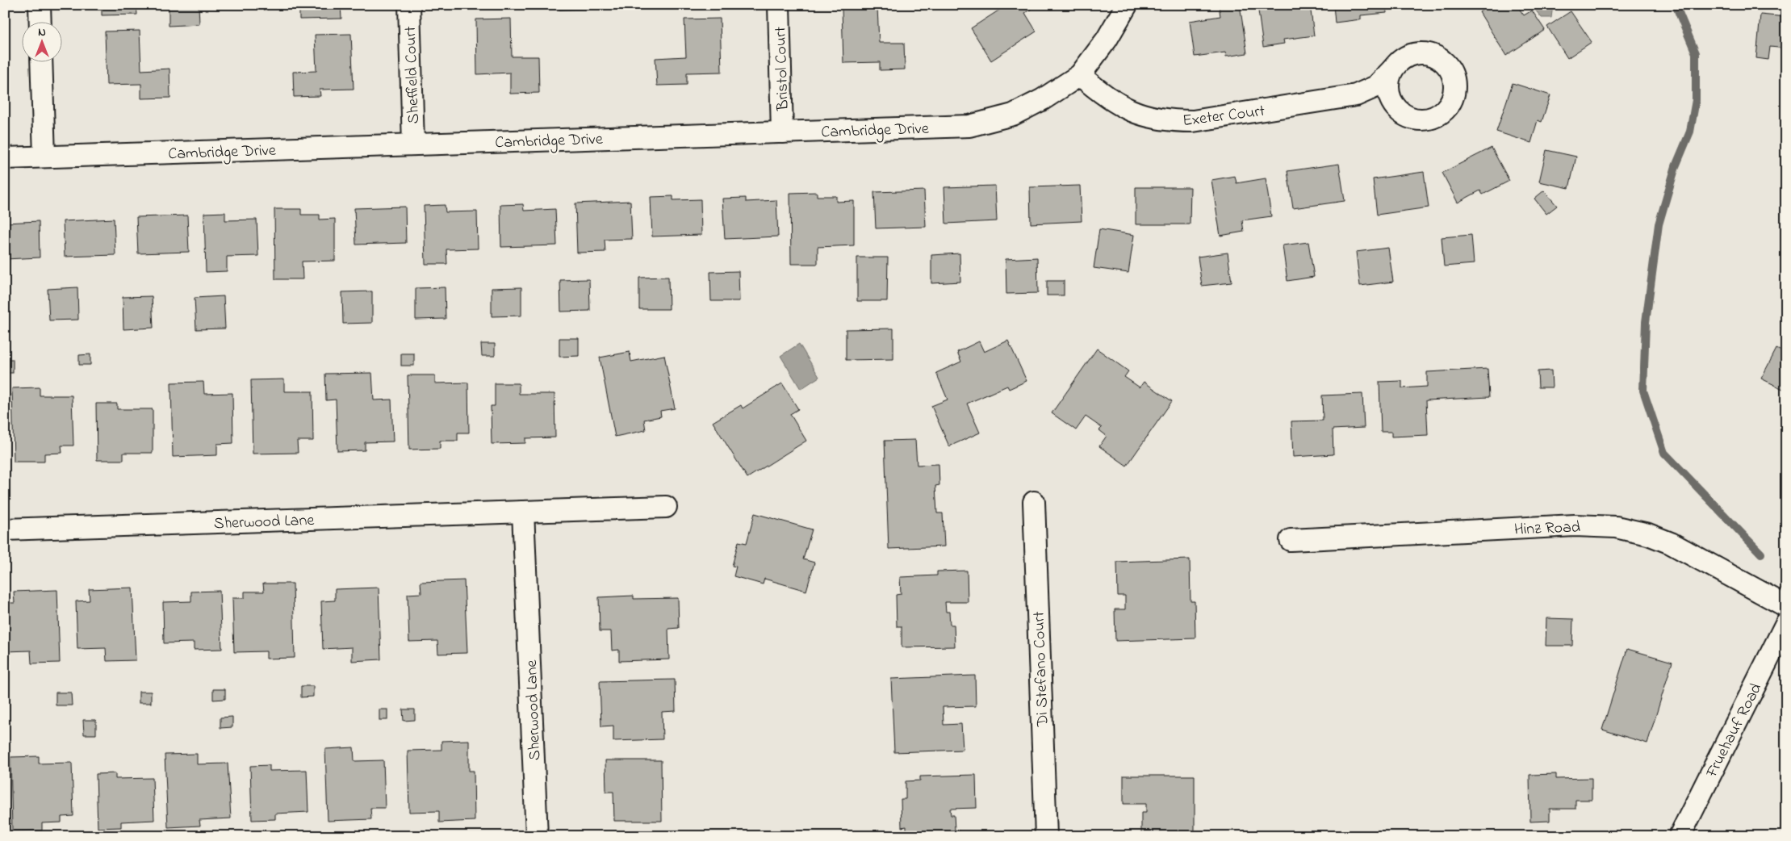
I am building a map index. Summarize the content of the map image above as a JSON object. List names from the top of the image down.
{
  "streets": {
    "street": [
      "Bristol Court",
      "Sheffield Court",
      "Exeter Court",
      "Cambridge Drive",
      "Sherwood Lane",
      "Hinz Road",
      "Di Stefano Court",
      "Fruehauf Road"
    ]
  },
  "crossings": [
    ["Bristol Court", "Cambridge Drive"],
    ["Sheffield Court", "Cambridge Drive"],
    ["Exeter Court", "Cambridge Drive"]
  ],
  "north": "top"
}
